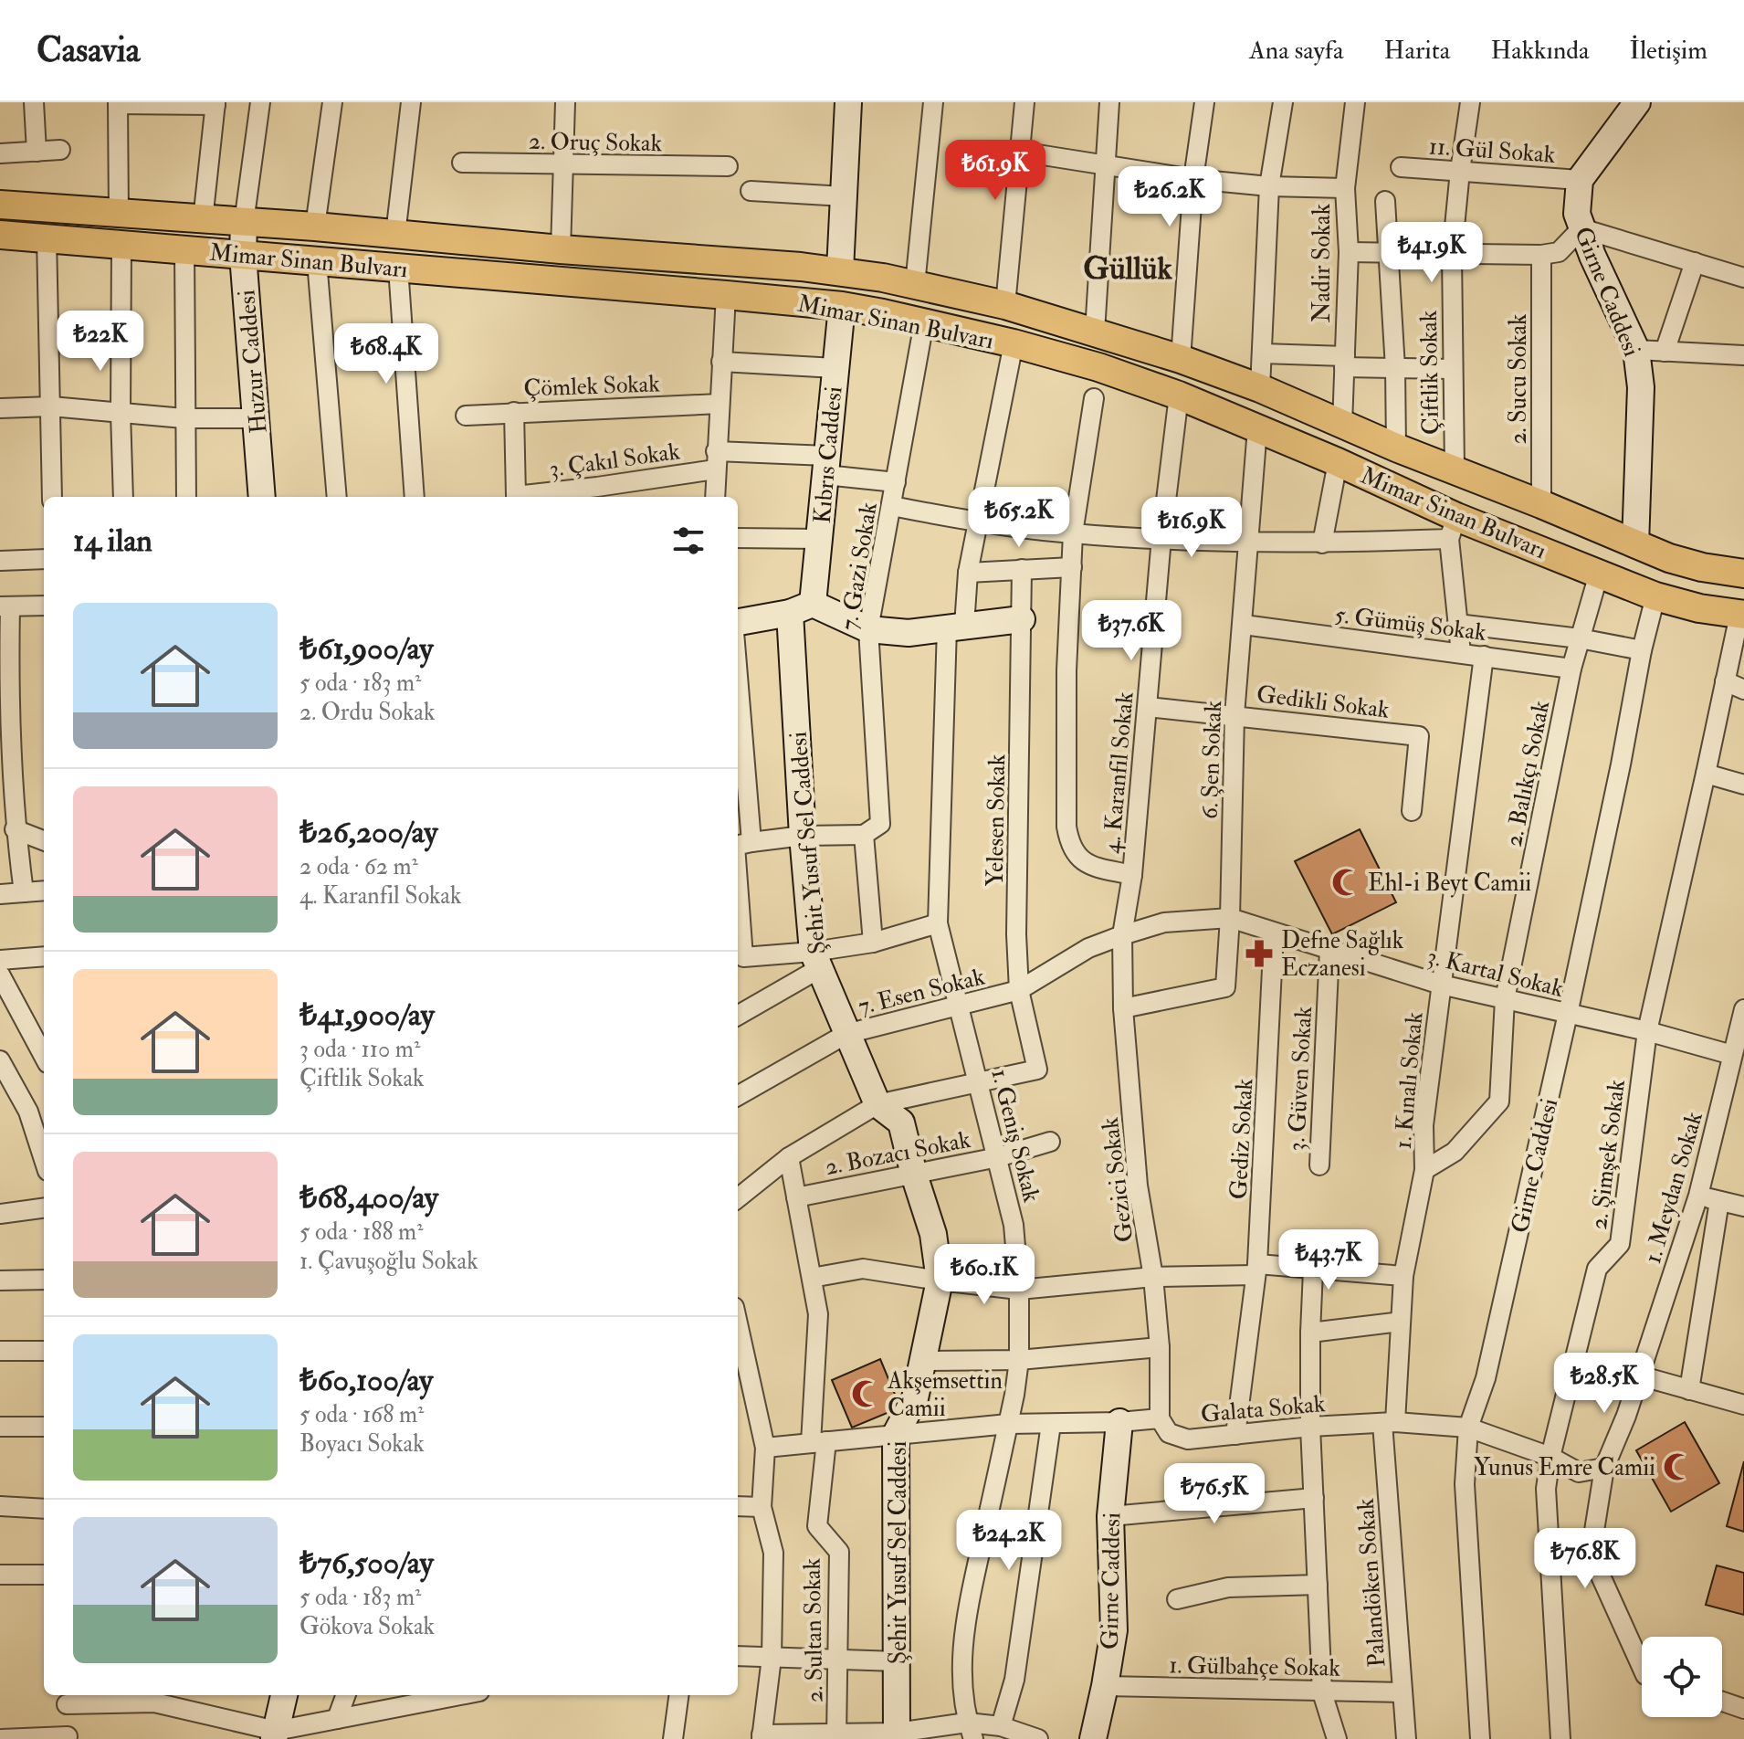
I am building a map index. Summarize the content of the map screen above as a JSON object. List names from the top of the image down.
{
  "streets": {
    "main road": [
      "Mimar Sinan Bulvarı",
      "Girne Caddesi",
      "Huzur Caddesi",
      "Kıbrıs Caddesi",
      "Şehit Yusuf Sel Caddesi"
    ],
    "street": [
      "2. Oruç Sokak",
      "11. Gül Sokak",
      "Nadir Sokak",
      "Çiftlik Sokak",
      "2. Sucu Sokak",
      "Çömlek Sokak",
      "3. Çakıl Sokak",
      "7. Gazi Sokak",
      "5. Gümüş Sokak",
      "Gedikli Sokak",
      "6. Şen Sokak",
      "4. Karanfil Sokak",
      "2. Balıkçı Sokak",
      "Yelesen Sokak",
      "3. Kartal Sokak",
      "7. Esen Sokak",
      "3. Güven Sokak",
      "1. Kınalı Sokak",
      "1. Geniş Sokak",
      "Gediz Sokak",
      "2. Bozacı Sokak",
      "2. Şimşek Sokak",
      "Gezici Sokak",
      "1. Meydan Sokak",
      "Galata Sokak",
      "Palandöken Sokak",
      "2. Sultan Sokak",
      "1. Gülbahçe Sokak"
    ]
  },
  "crossings": [
    ["11. Gül Sokak", "Girne Caddesi"],
    ["11. Gül Sokak", "Çiftlik Sokak"],
    ["Mimar Sinan Bulvarı", "Nadir Sokak"],
    ["Mimar Sinan Bulvarı", "Girne Caddesi"],
    ["Mimar Sinan Bulvarı", "Huzur Caddesi"],
    ["Mimar Sinan Bulvarı", "Çiftlik Sokak"],
    ["Mimar Sinan Bulvarı", "2. Sucu Sokak"],
    ["Mimar Sinan Bulvarı", "Kıbrıs Caddesi"],
    ["Mimar Sinan Bulvarı", "7. Gazi Sokak"],
    ["Mimar Sinan Bulvarı", "6. Şen Sokak"],
    ["Mimar Sinan Bulvarı", "4. Karanfil Sokak"],
    ["Mimar Sinan Bulvarı", "2. Balıkçı Sokak"],
    ["Mimar Sinan Bulvarı", "1. Geniş Sokak"],
    ["Mimar Sinan Bulvarı", "2. Şimşek Sokak"],
    ["Girne Caddesi", "3. Kartal Sokak"],
    ["Girne Caddesi", "Galata Sokak"],
    ["Girne Caddesi", "1. Gülbahçe Sokak"],
    ["Çömlek Sokak", "3. Çakıl Sokak"],
    ["Kıbrıs Caddesi", "3. Çakıl Sokak"],
    ["Kıbrıs Caddesi", "Şehit Yusuf Sel Caddesi"],
    ["3. Çakıl Sokak", "7. Gazi Sokak"],
    ["5. Gümüş Sokak", "6. Şen Sokak"],
    ["5. Gümüş Sokak", "2. Balıkçı Sokak"],
    ["5. Gümüş Sokak", "1. Kınalı Sokak"],
    ["Gedikli Sokak", "6. Şen Sokak"],
    ["Gedikli Sokak", "4. Karanfil Sokak"],
    ["6. Şen Sokak", "3. Kartal Sokak"],
    ["6. Şen Sokak", "Gezici Sokak"],
    ["4. Karanfil Sokak", "3. Kartal Sokak"],
    ["4. Karanfil Sokak", "7. Esen Sokak"],
    ["4. Karanfil Sokak", "Gezici Sokak"],
    ["2. Balıkçı Sokak", "3. Kartal Sokak"],
    ["2. Balıkçı Sokak", "1. Kınalı Sokak"],
    ["Yelesen Sokak", "7. Esen Sokak"],
    ["Yelesen Sokak", "1. Geniş Sokak"],
    ["Şehit Yusuf Sel Caddesi", "7. Esen Sokak"],
    ["Şehit Yusuf Sel Caddesi", "2. Bozacı Sokak"],
    ["3. Kartal Sokak", "7. Esen Sokak"],
    ["3. Kartal Sokak", "3. Güven Sokak"],
    ["3. Kartal Sokak", "1. Kınalı Sokak"],
    ["3. Kartal Sokak", "Gediz Sokak"],
    ["3. Kartal Sokak", "2. Şimşek Sokak"],
    ["3. Kartal Sokak", "Gezici Sokak"],
    ["3. Kartal Sokak", "1. Meydan Sokak"],
    ["7. Esen Sokak", "1. Geniş Sokak"],
    ["7. Esen Sokak", "Gezici Sokak"],
    ["1. Kınalı Sokak", "Galata Sokak"],
    ["1. Kınalı Sokak", "Palandöken Sokak"],
    ["1. Geniş Sokak", "2. Bozacı Sokak"],
    ["Gediz Sokak", "Galata Sokak"],
    ["2. Bozacı Sokak", "2. Sultan Sokak"],
    ["2. Şimşek Sokak", "Galata Sokak"],
    ["Gezici Sokak", "Galata Sokak"],
    ["1. Meydan Sokak", "Galata Sokak"],
    ["Galata Sokak", "Palandöken Sokak"],
    ["Palandöken Sokak", "1. Gülbahçe Sokak"]
  ],
  "districts": ["Güllük"],
  "places": {
    "mosque": ["Ehl-i Beyt Camii", "Akşemsettin Camii", "Yunus Emre Camii"],
    "pharmacy": ["Defne Sağlık Eczanesi"]
  },
  "page": {
    "header": "Casavia",
    "nav": [
      "Ana sayfa",
      "Harita",
      "Hakkında",
      "İletişim"
    ],
    "price": [
      "₺61.9K",
      "₺26.2K",
      "₺41.9K",
      "₺22K",
      "₺68.4K",
      "₺65.2K",
      "₺16.9K",
      "₺37.6K",
      "₺43.7K",
      "₺60.1K",
      "₺28.5K",
      "₺76.5K",
      "₺24.2K",
      "₺76.8K"
    ],
    "heading": "14 ilan",
    "list": [
      {
        "name": "₺61,900/ay",
        "note": "5 oda · 183 m² · 2. Ordu Sokak"
      },
      {
        "name": "₺26,200/ay",
        "note": "2 oda · 62 m² · 4. Karanfil Sokak"
      },
      {
        "name": "₺41,900/ay",
        "note": "3 oda · 110 m² · Çiftlik Sokak"
      },
      {
        "name": "₺68,400/ay",
        "note": "5 oda · 188 m² · 1. Çavuşoğlu Sokak"
      },
      {
        "name": "₺60,100/ay",
        "note": "5 oda · 168 m² · Boyacı Sokak"
      },
      {
        "name": "₺76,500/ay",
        "note": "5 oda · 183 m² · Gökova Sokak"
      }
    ]
  }
}
